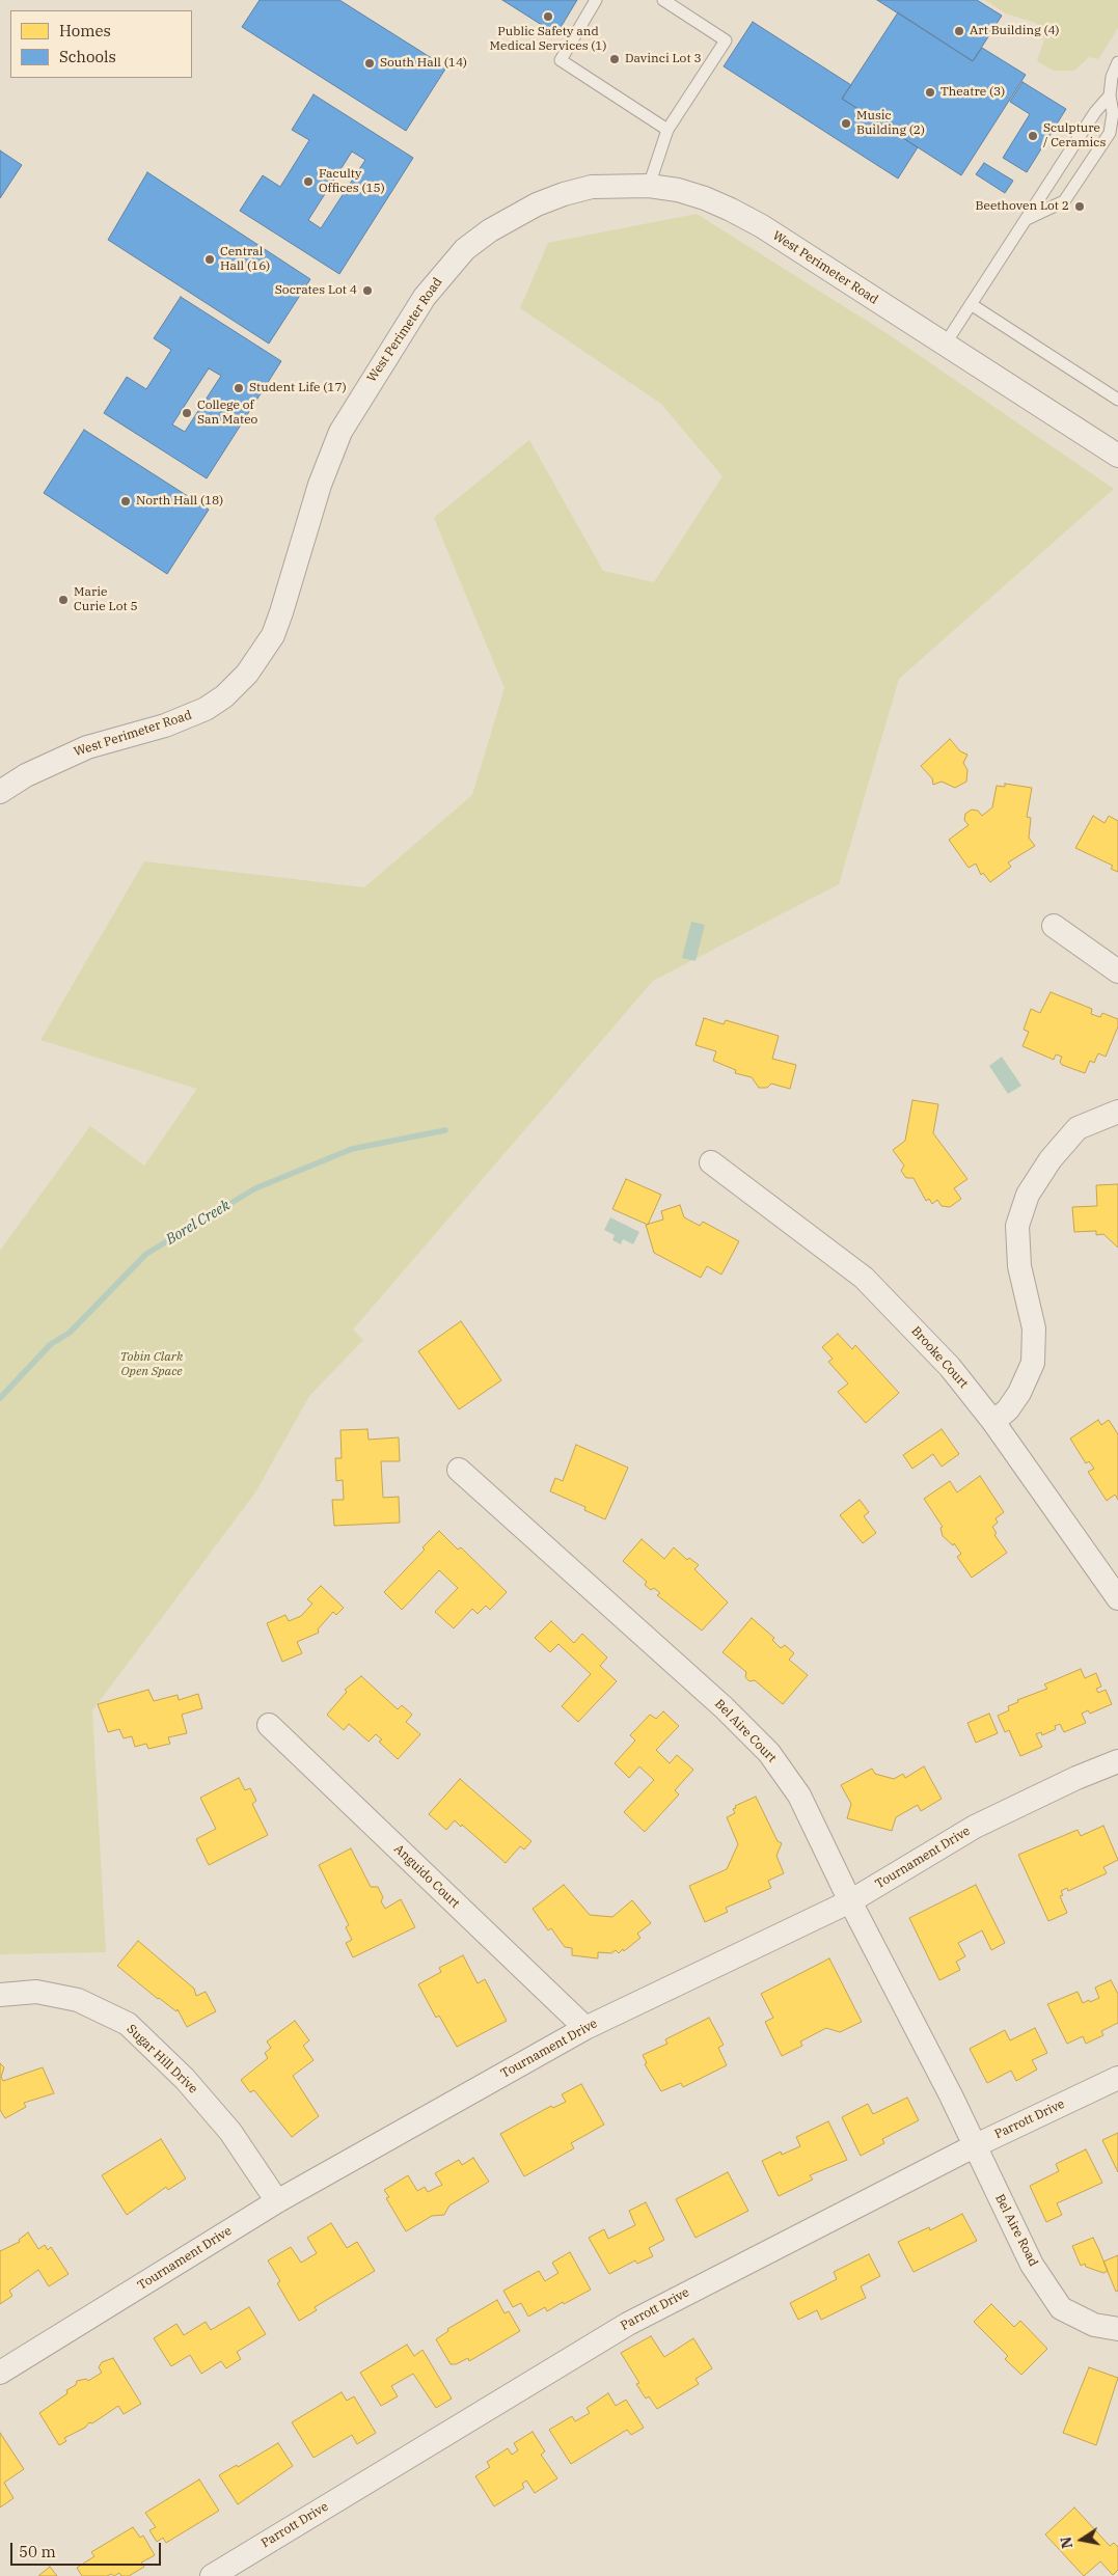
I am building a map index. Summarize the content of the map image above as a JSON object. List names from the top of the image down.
{
  "streets": {
    "street": [
      "West Perimeter Road",
      "Brooke Court",
      "Bel Aire Court",
      "Tournament Drive",
      "Anguido Court",
      "Sugar Hill Drive",
      "Parrott Drive",
      "Bel Aire Road"
    ]
  },
  "crossings": [
    ["Bel Aire Court", "Tournament Drive"],
    ["Bel Aire Court", "Bel Aire Road"],
    ["Tournament Drive", "Anguido Court"],
    ["Tournament Drive", "Sugar Hill Drive"],
    ["Parrott Drive", "Bel Aire Road"]
  ],
  "water": ["Borel Creek"],
  "parks": ["Tobin Clark Open Space"],
  "places": [
    "Public Safety and Medical Services (1)",
    "Art Building (4)",
    "Davinci Lot 3",
    "South Hall (14)",
    "Theatre (3)",
    "Music Building (2)",
    "Sculpture / Ceramics",
    "Faculty Offices (15)",
    "Beethoven Lot 2",
    "Central Hall (16)",
    "Socrates Lot 4",
    "Student Life (17)",
    "College of San Mateo",
    "North Hall (18)",
    "Marie Curie Lot 5"
  ],
  "legend": ["Homes", "Schools"],
  "scale_bar": "50 m",
  "north": "left"
}
